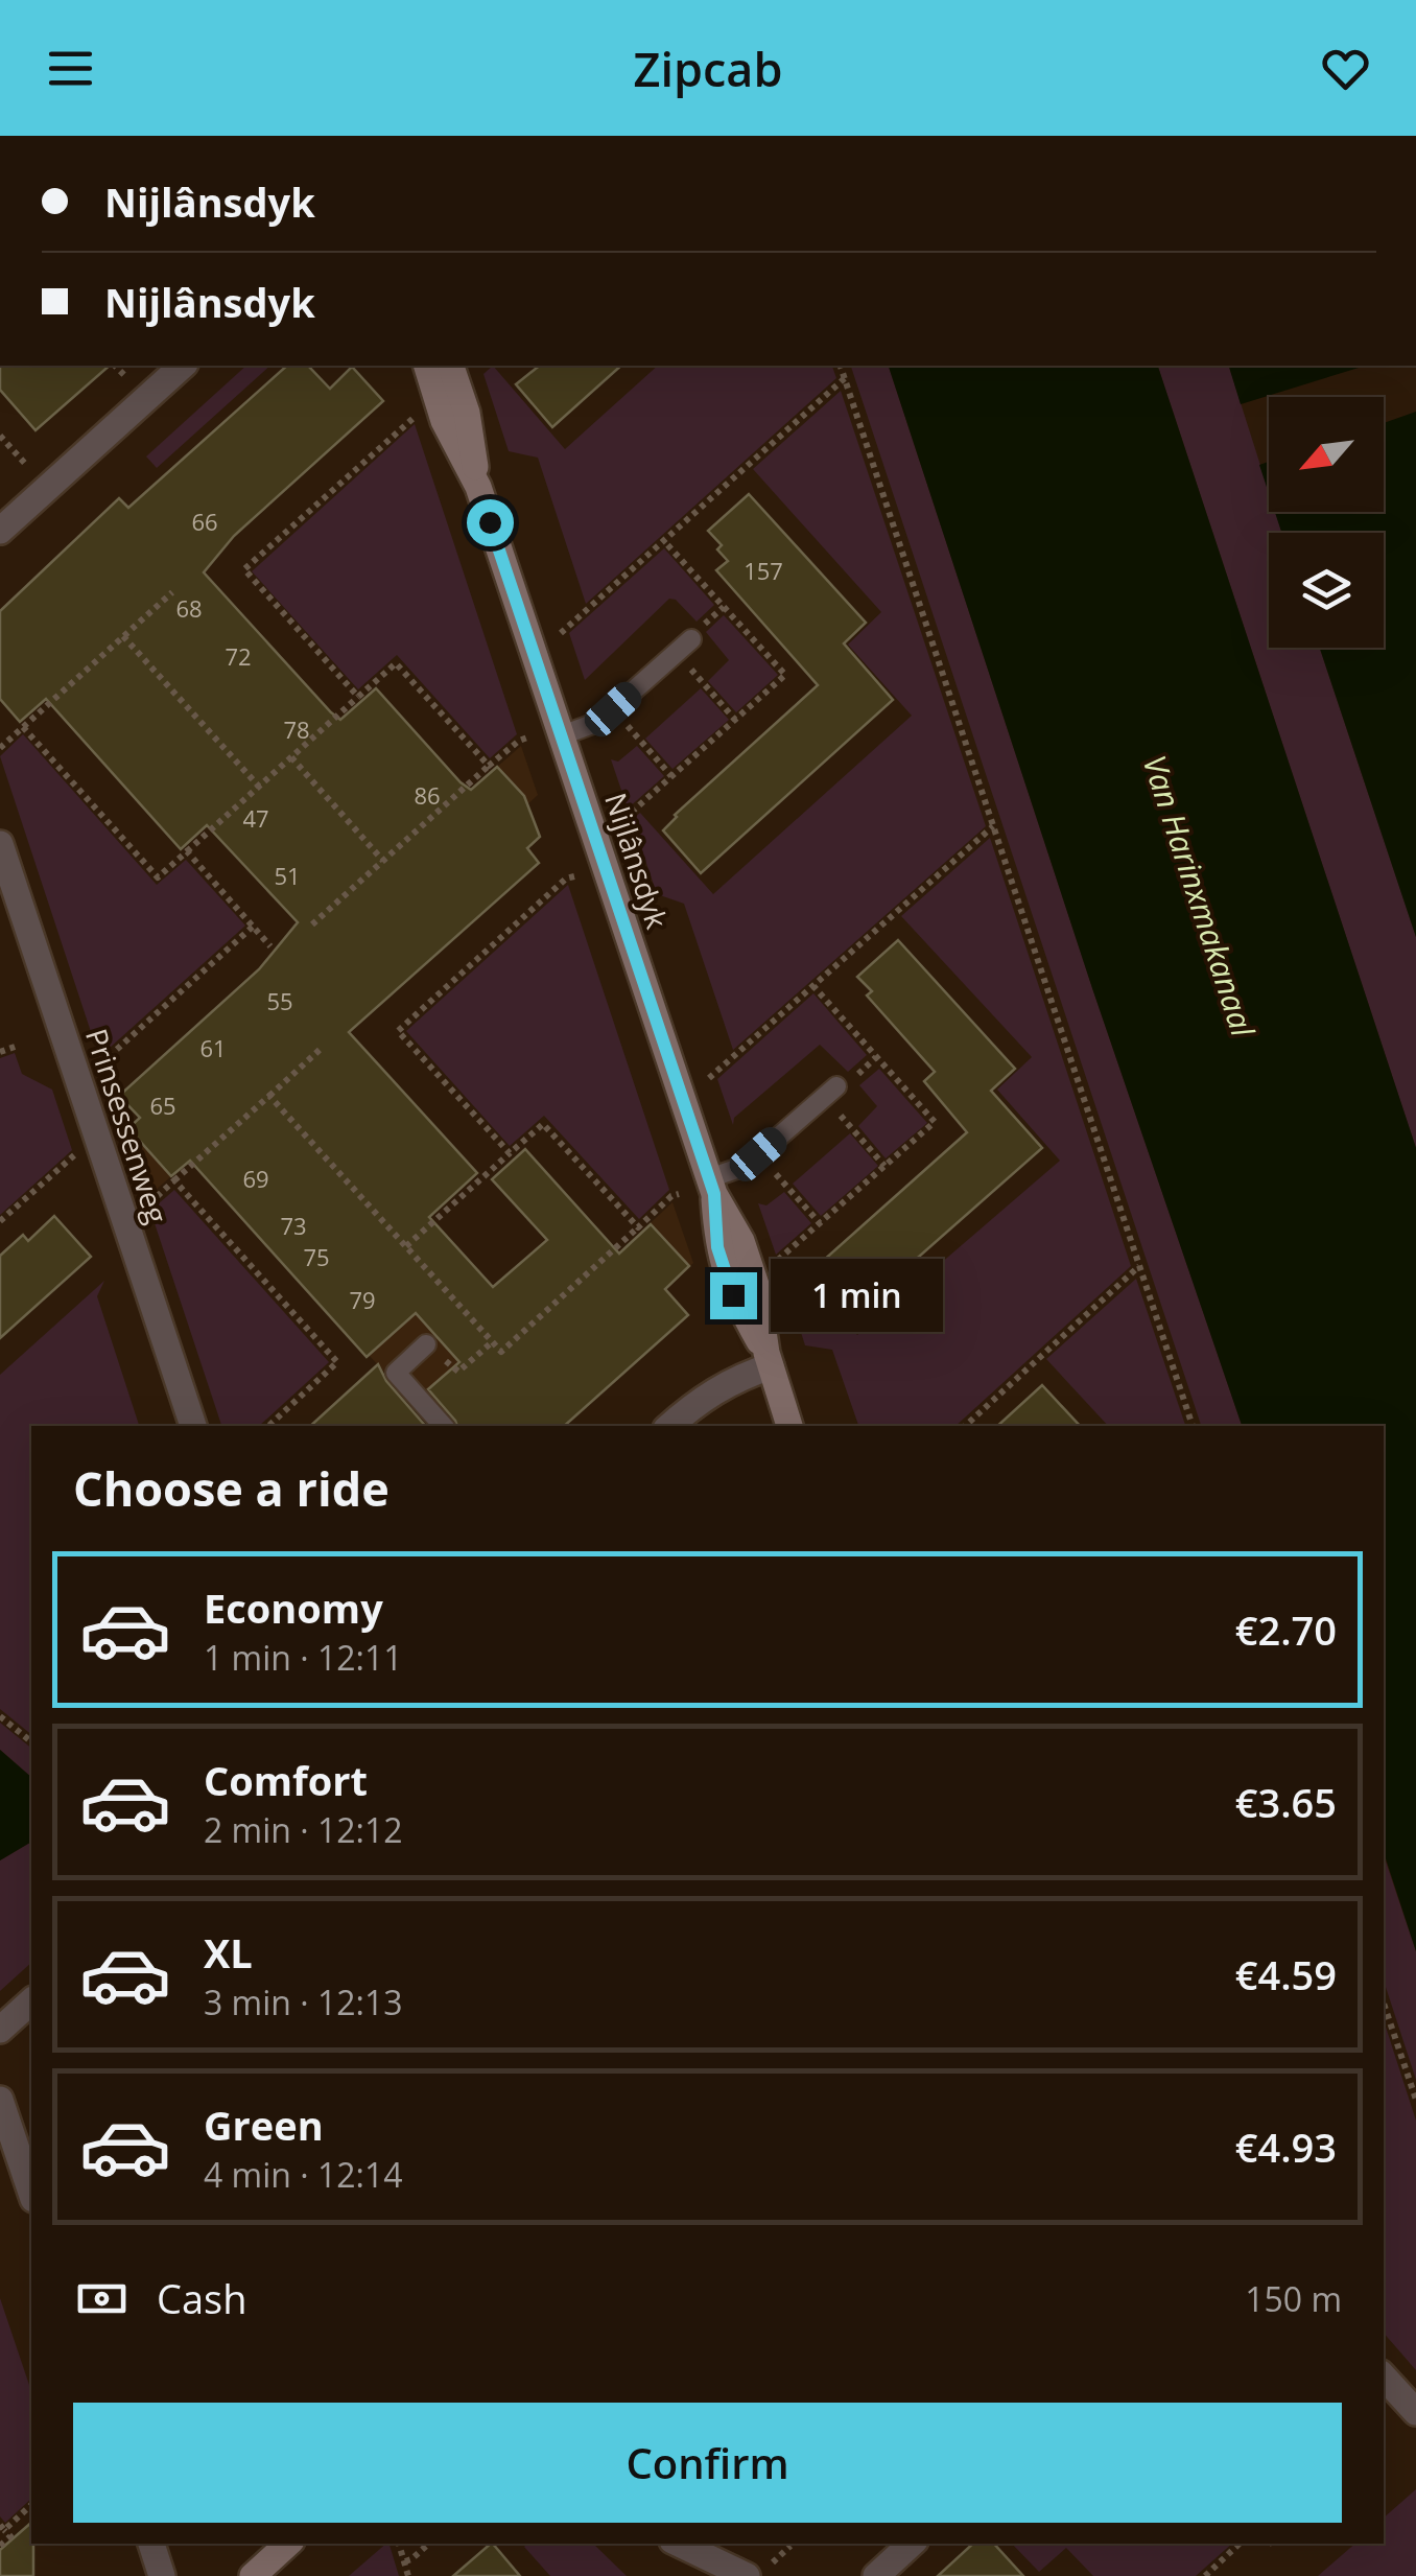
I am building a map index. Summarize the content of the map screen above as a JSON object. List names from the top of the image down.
{
  "streets": {
    "street": ["Nijlânsdyk", "Prinsessenweg"]
  },
  "water": ["Van Harinxmakanaal"],
  "house_numbers": [
    "66",
    "157",
    "68",
    "72",
    "78",
    "86",
    "47",
    "51",
    "55",
    "61",
    "65",
    "69",
    "73",
    "75",
    "79"
  ],
  "north": "bottom left",
  "page": {
    "header": "Zipcab",
    "banner": ["Nijlânsdyk", "Nijlânsdyk"],
    "bubble": "1 min",
    "heading": "Choose a ride",
    "list": [
      {
        "name": "Economy",
        "note": "1 min · 12:11",
        "value": "€2.70"
      },
      {
        "name": "Comfort",
        "note": "2 min · 12:12",
        "value": "€3.65"
      },
      {
        "name": "XL",
        "note": "3 min · 12:13",
        "value": "€4.59"
      },
      {
        "name": "Green",
        "note": "4 min · 12:14",
        "value": "€4.93"
      }
    ],
    "pay": ["Cash", "150 m"],
    "buttons": "Confirm"
  }
}
